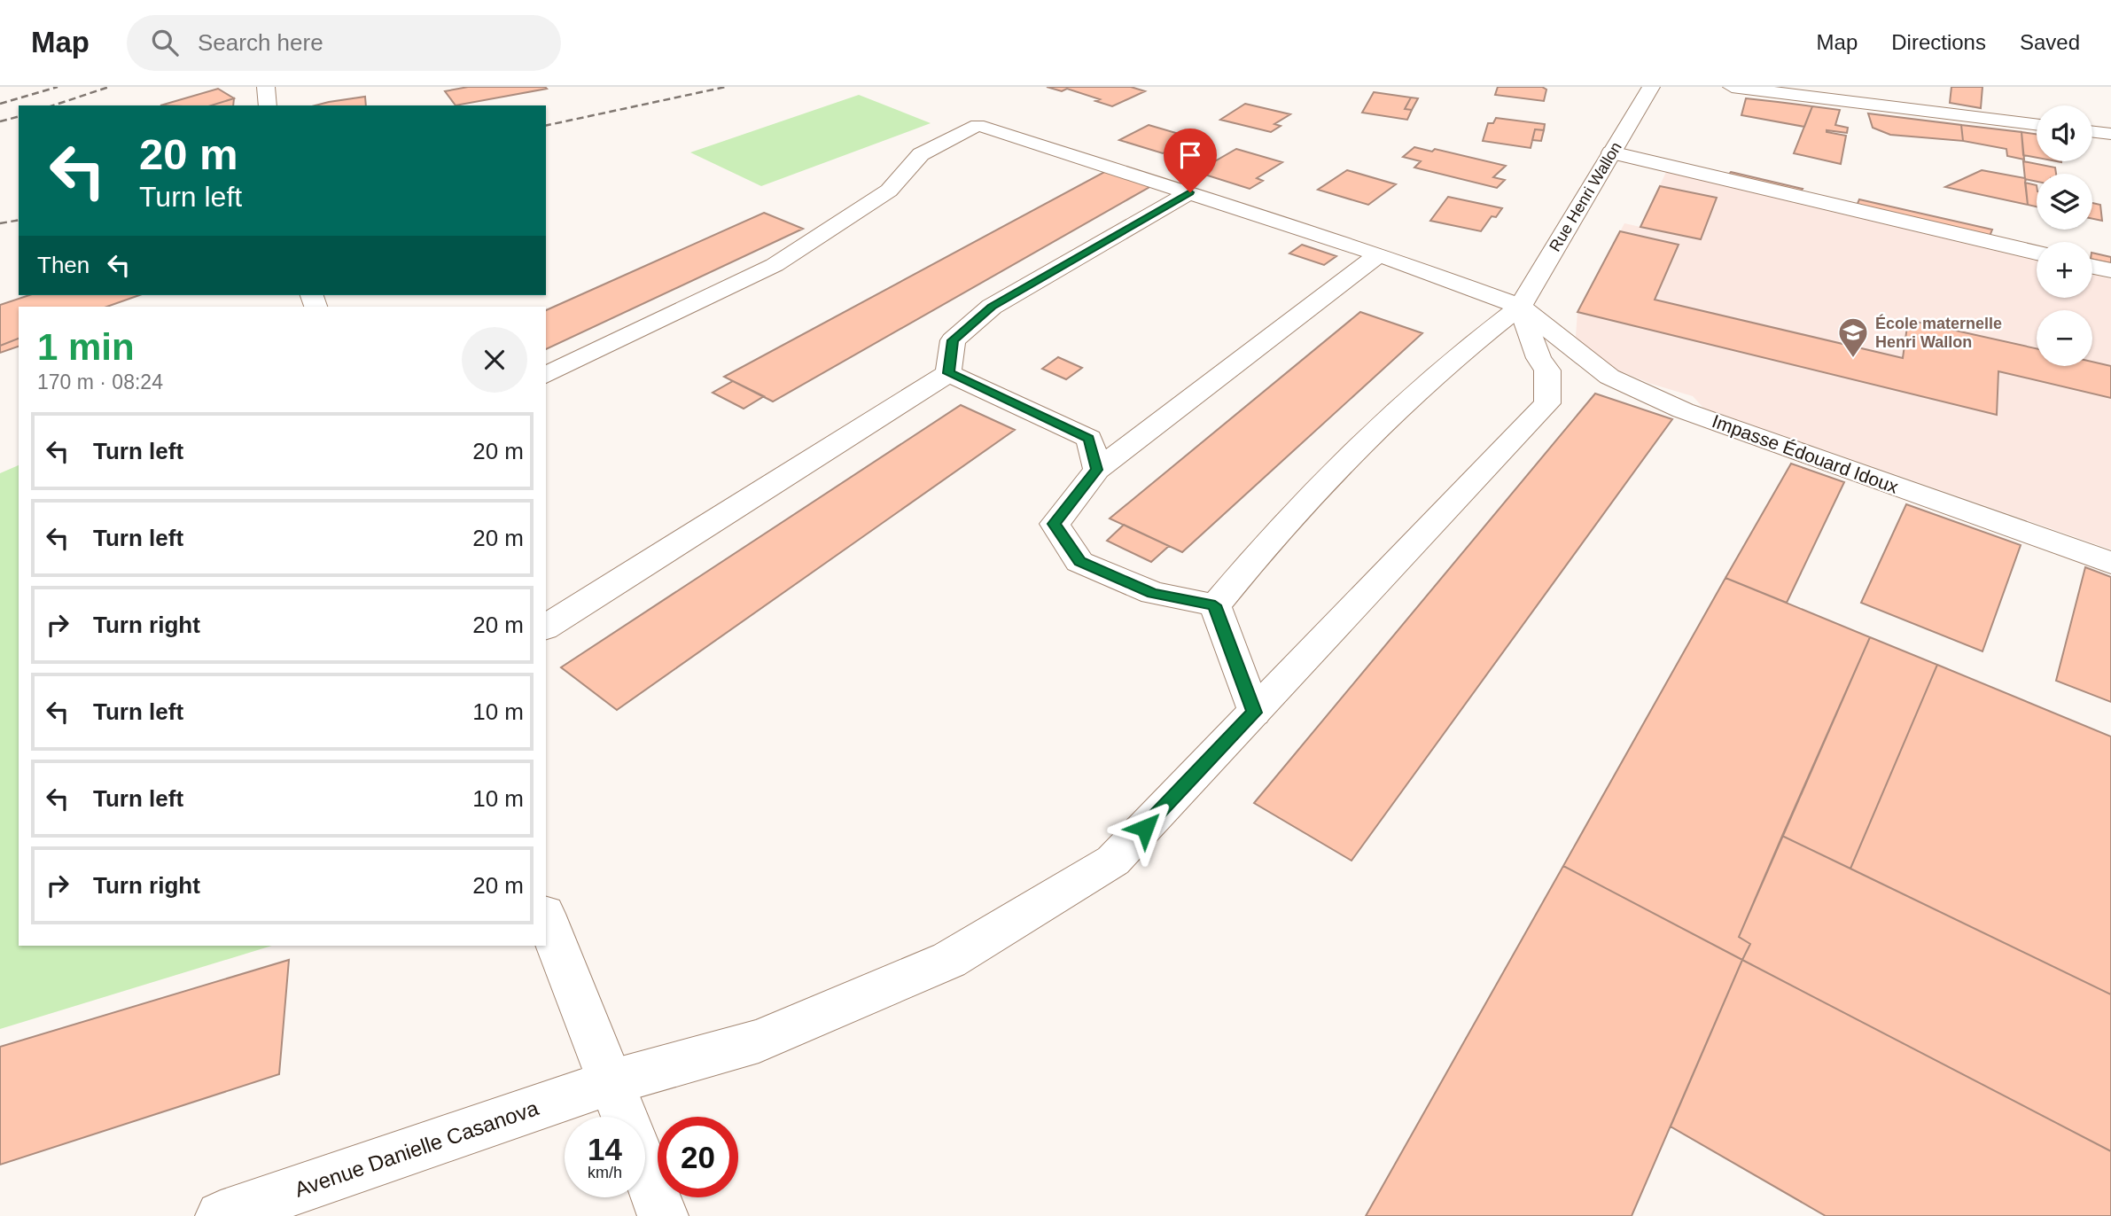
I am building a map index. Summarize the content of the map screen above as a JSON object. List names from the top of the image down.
{
  "streets": {
    "street": ["Rue Henri Wallon", "Impasse Édouard Idoux", "Avenue Danielle Casanova"]
  },
  "crossings": [
    ["Rue Henri Wallon", "Impasse Édouard Idoux"],
    ["Rue Henri Wallon", "Avenue Danielle Casanova"],
    ["Impasse Édouard Idoux", "Avenue Danielle Casanova"]
  ],
  "places": {
    "school or university": ["École maternelle Henri Wallon"]
  },
  "page": {
    "header": "Map",
    "search": "Search here",
    "nav": ["Map", "Directions", "Saved"],
    "map_buttons": ["+", "−"],
    "turn": ["20 m", "Turn left"],
    "then": "Then",
    "heading": ["1 min", "170 m · 08:24"],
    "list": [
      {
        "name": "Turn left",
        "value": "20 m"
      },
      {
        "name": "Turn left",
        "value": "20 m"
      },
      {
        "name": "Turn right",
        "value": "20 m"
      },
      {
        "name": "Turn left",
        "value": "10 m"
      },
      {
        "name": "Turn left",
        "value": "10 m"
      },
      {
        "name": "Turn right",
        "value": "20 m"
      }
    ],
    "speed": "14 km/h",
    "limit": "20"
  }
}
